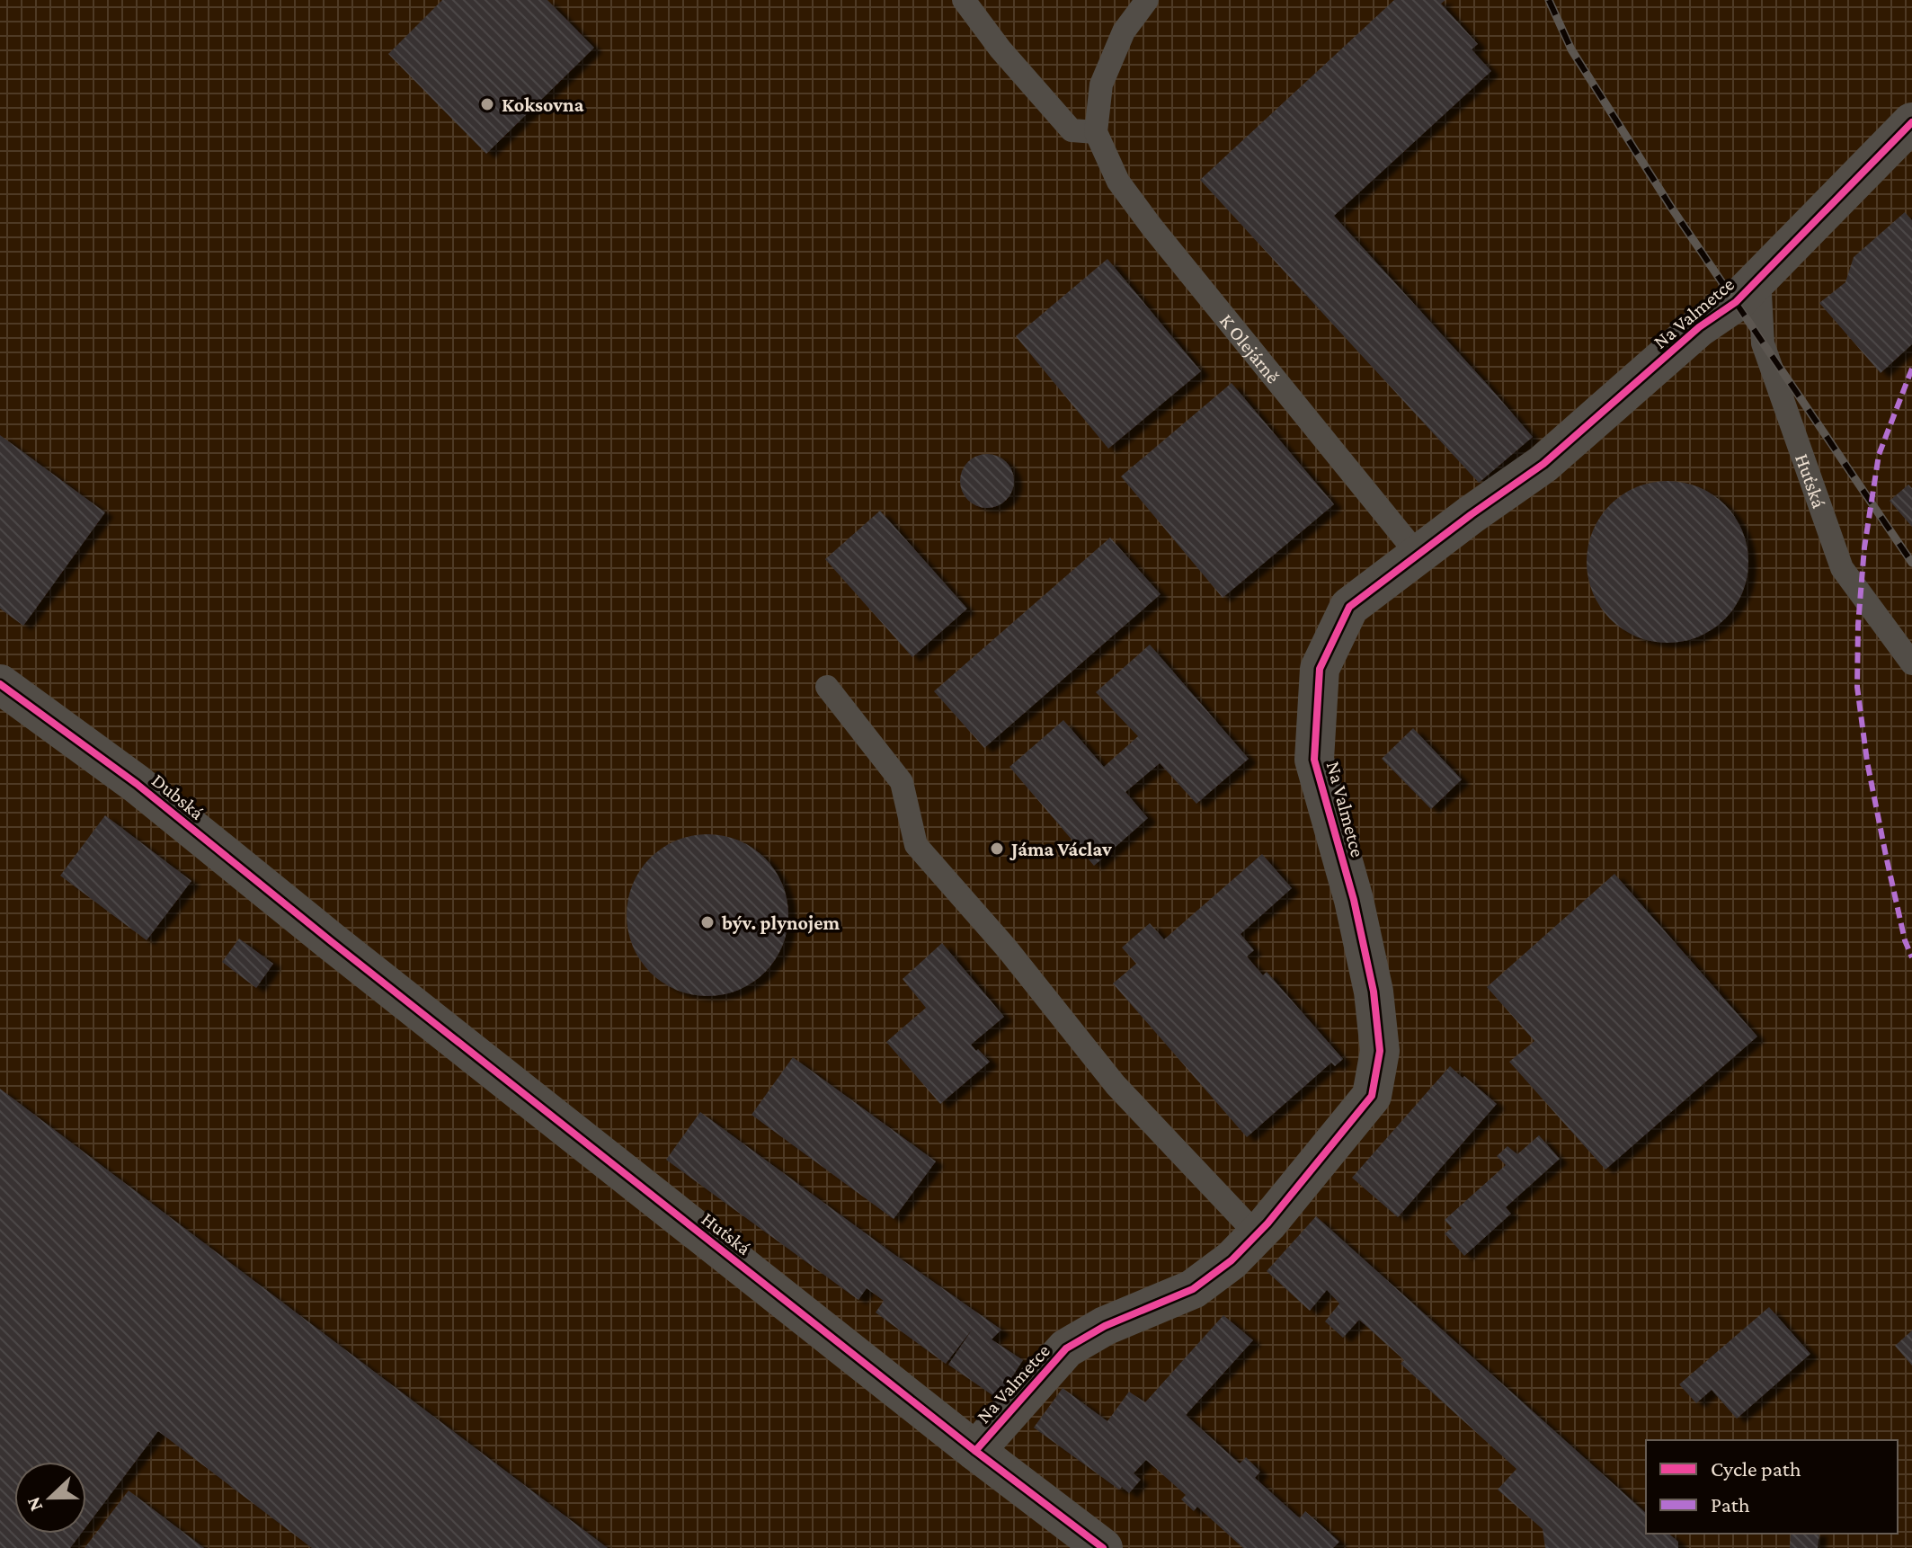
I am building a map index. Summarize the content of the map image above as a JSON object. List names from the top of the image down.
{
  "streets": {
    "street": ["Na Valmetce", "Huťská", "Dubská"],
    "lane": ["K Olejárně"]
  },
  "crossings": [
    ["Na Valmetce", "K Olejárně"],
    ["Na Valmetce", "Huťská"],
    ["Huťská", "Dubská"]
  ],
  "places": ["Koksovna", "Jáma Václav", "býv. plynojem"],
  "legend": ["Cycle path", "Path"],
  "north": "left"
}
